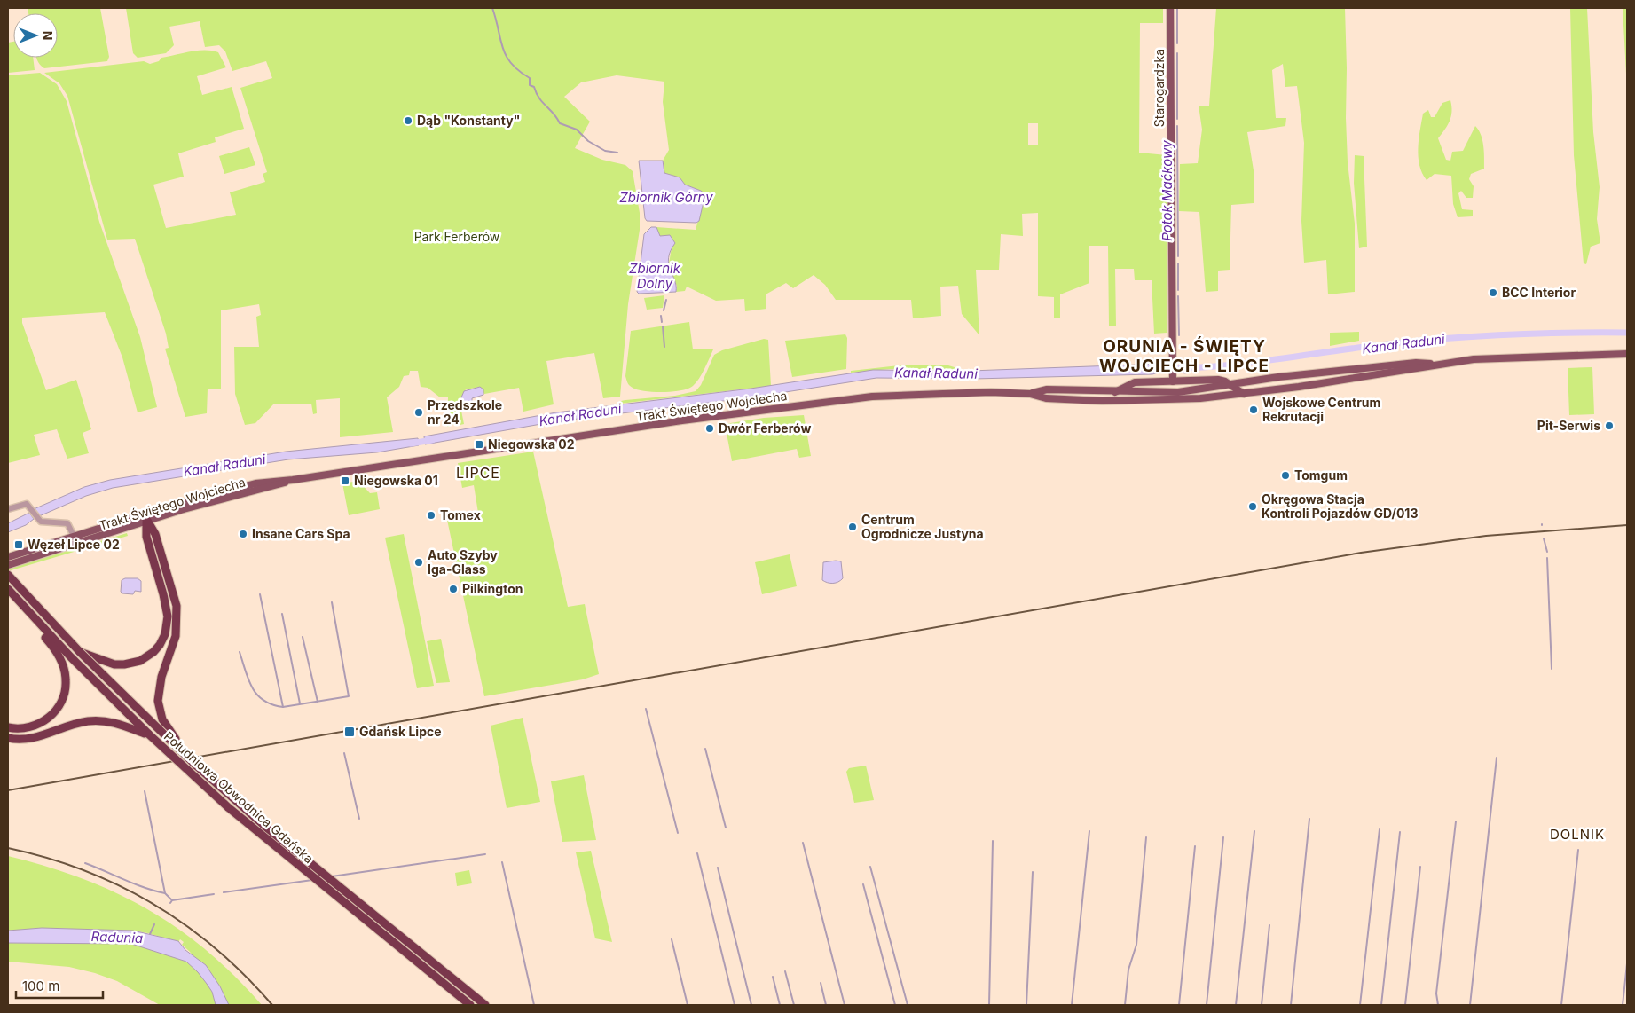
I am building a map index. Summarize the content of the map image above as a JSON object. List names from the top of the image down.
{
  "streets": {
    "highway": ["Południowa Obwodnica Gdańska"],
    "main road": ["Starogardzka", "Trakt Świętego Wojciecha"]
  },
  "districts": ["ORUNIA - ŚWIĘTY WOJCIECH - LIPCE", "LIPCE", "DOLNIK"],
  "water": [
    "Potok Maćkowy",
    "Zbiornik Górny",
    "Zbiornik Dolny",
    "Kanał Raduni",
    "Radunia"
  ],
  "parks": ["Park Ferberów"],
  "places": {
    "other": [
      "Dąb \"Konstanty\"",
      "BCC Interior",
      "Wojskowe Centrum Rekrutacji",
      "Przedszkole nr 24",
      "Pit-Serwis",
      "Dwór Ferberów",
      "Tomgum",
      "Okręgowa Stacja Kontroli Pojazdów GD/013",
      "Tomex",
      "Centrum Ogrodnicze Justyna",
      "Insane Cars Spa",
      "Auto Szyby Iga-Glass",
      "Pilkington"
    ],
    "transit": [
      "Niegowska 02",
      "Niegowska 01",
      "Węzeł Lipce 02",
      "Gdańsk Lipce"
    ]
  },
  "scale_bar": "100 m",
  "north": "right"
}
